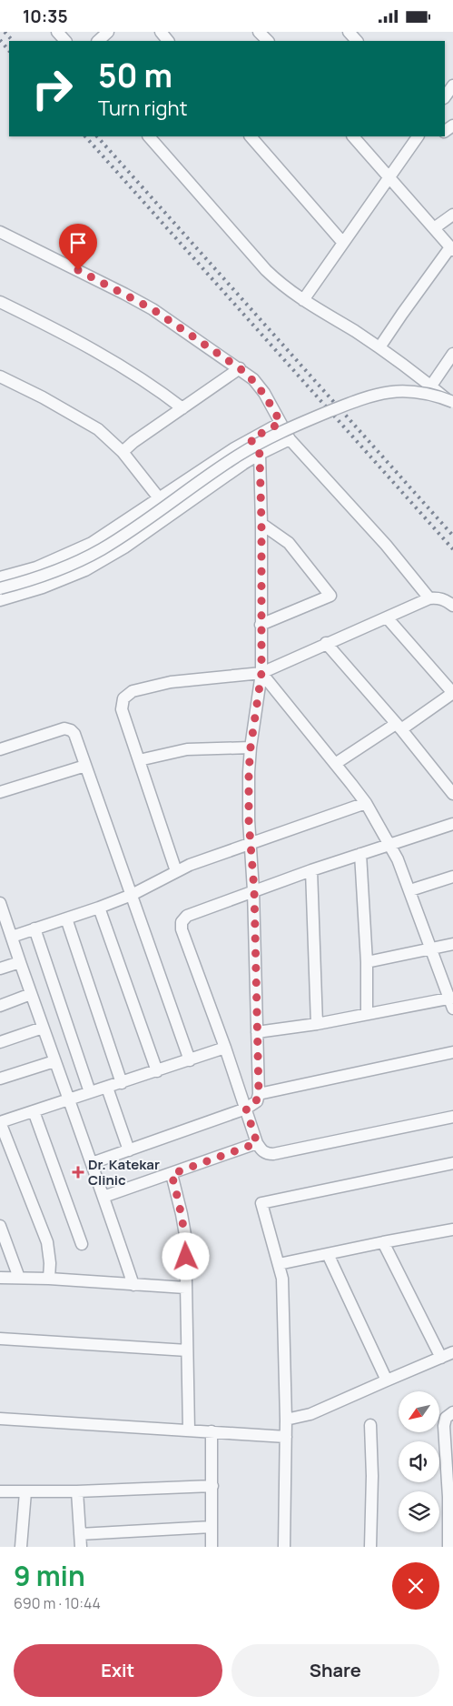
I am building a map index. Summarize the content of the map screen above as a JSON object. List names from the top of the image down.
{
  "places": {
    "health": ["Dr. Katekar Clinic"]
  },
  "north": "bottom left",
  "page": {
    "status": "10:35",
    "turn": ["50 m", "Turn right"],
    "heading": ["9 min", "690 m · 10:44"],
    "buttons": ["Exit", "Share"]
  }
}
